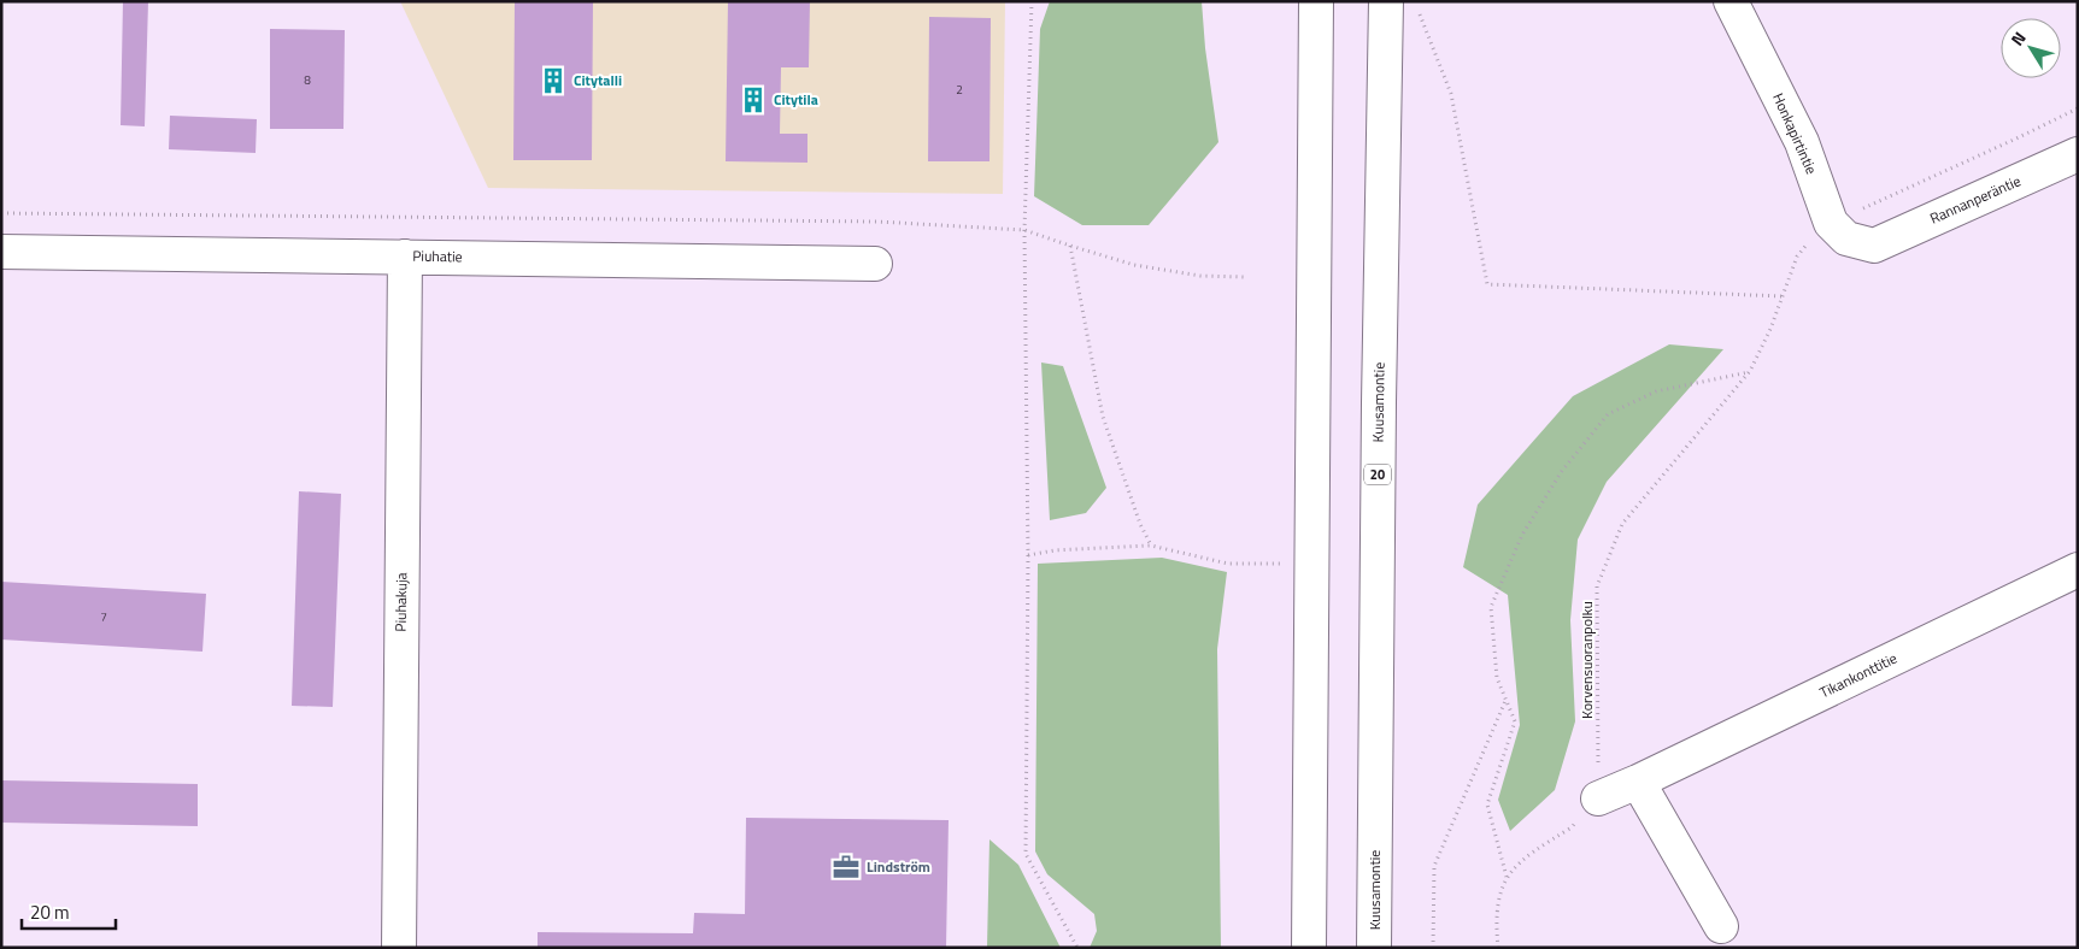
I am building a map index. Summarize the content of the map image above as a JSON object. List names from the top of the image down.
{
  "streets": {
    "main road": [
      "Honkapirtintie",
      "Rannanperäntie",
      "Piuhatie",
      "Kuusamontie",
      "20",
      "Piuhakuja",
      "Tikankonttitie"
    ],
    "path": ["Korvensuoranpolku"]
  },
  "crossings": [
    ["Honkapirtintie", "Rannanperäntie"],
    ["Honkapirtintie", "Korvensuoranpolku"],
    ["Rannanperäntie", "Korvensuoranpolku"],
    ["Piuhatie", "Piuhakuja"],
    ["Korvensuoranpolku", "Tikankonttitie"]
  ],
  "places": {
    "building": ["Citytalli", "Citytila"],
    "office": ["Lindström"]
  },
  "house_numbers": ["8", "2", "7"],
  "scale_bar": "20 m",
  "north": "top left"
}
